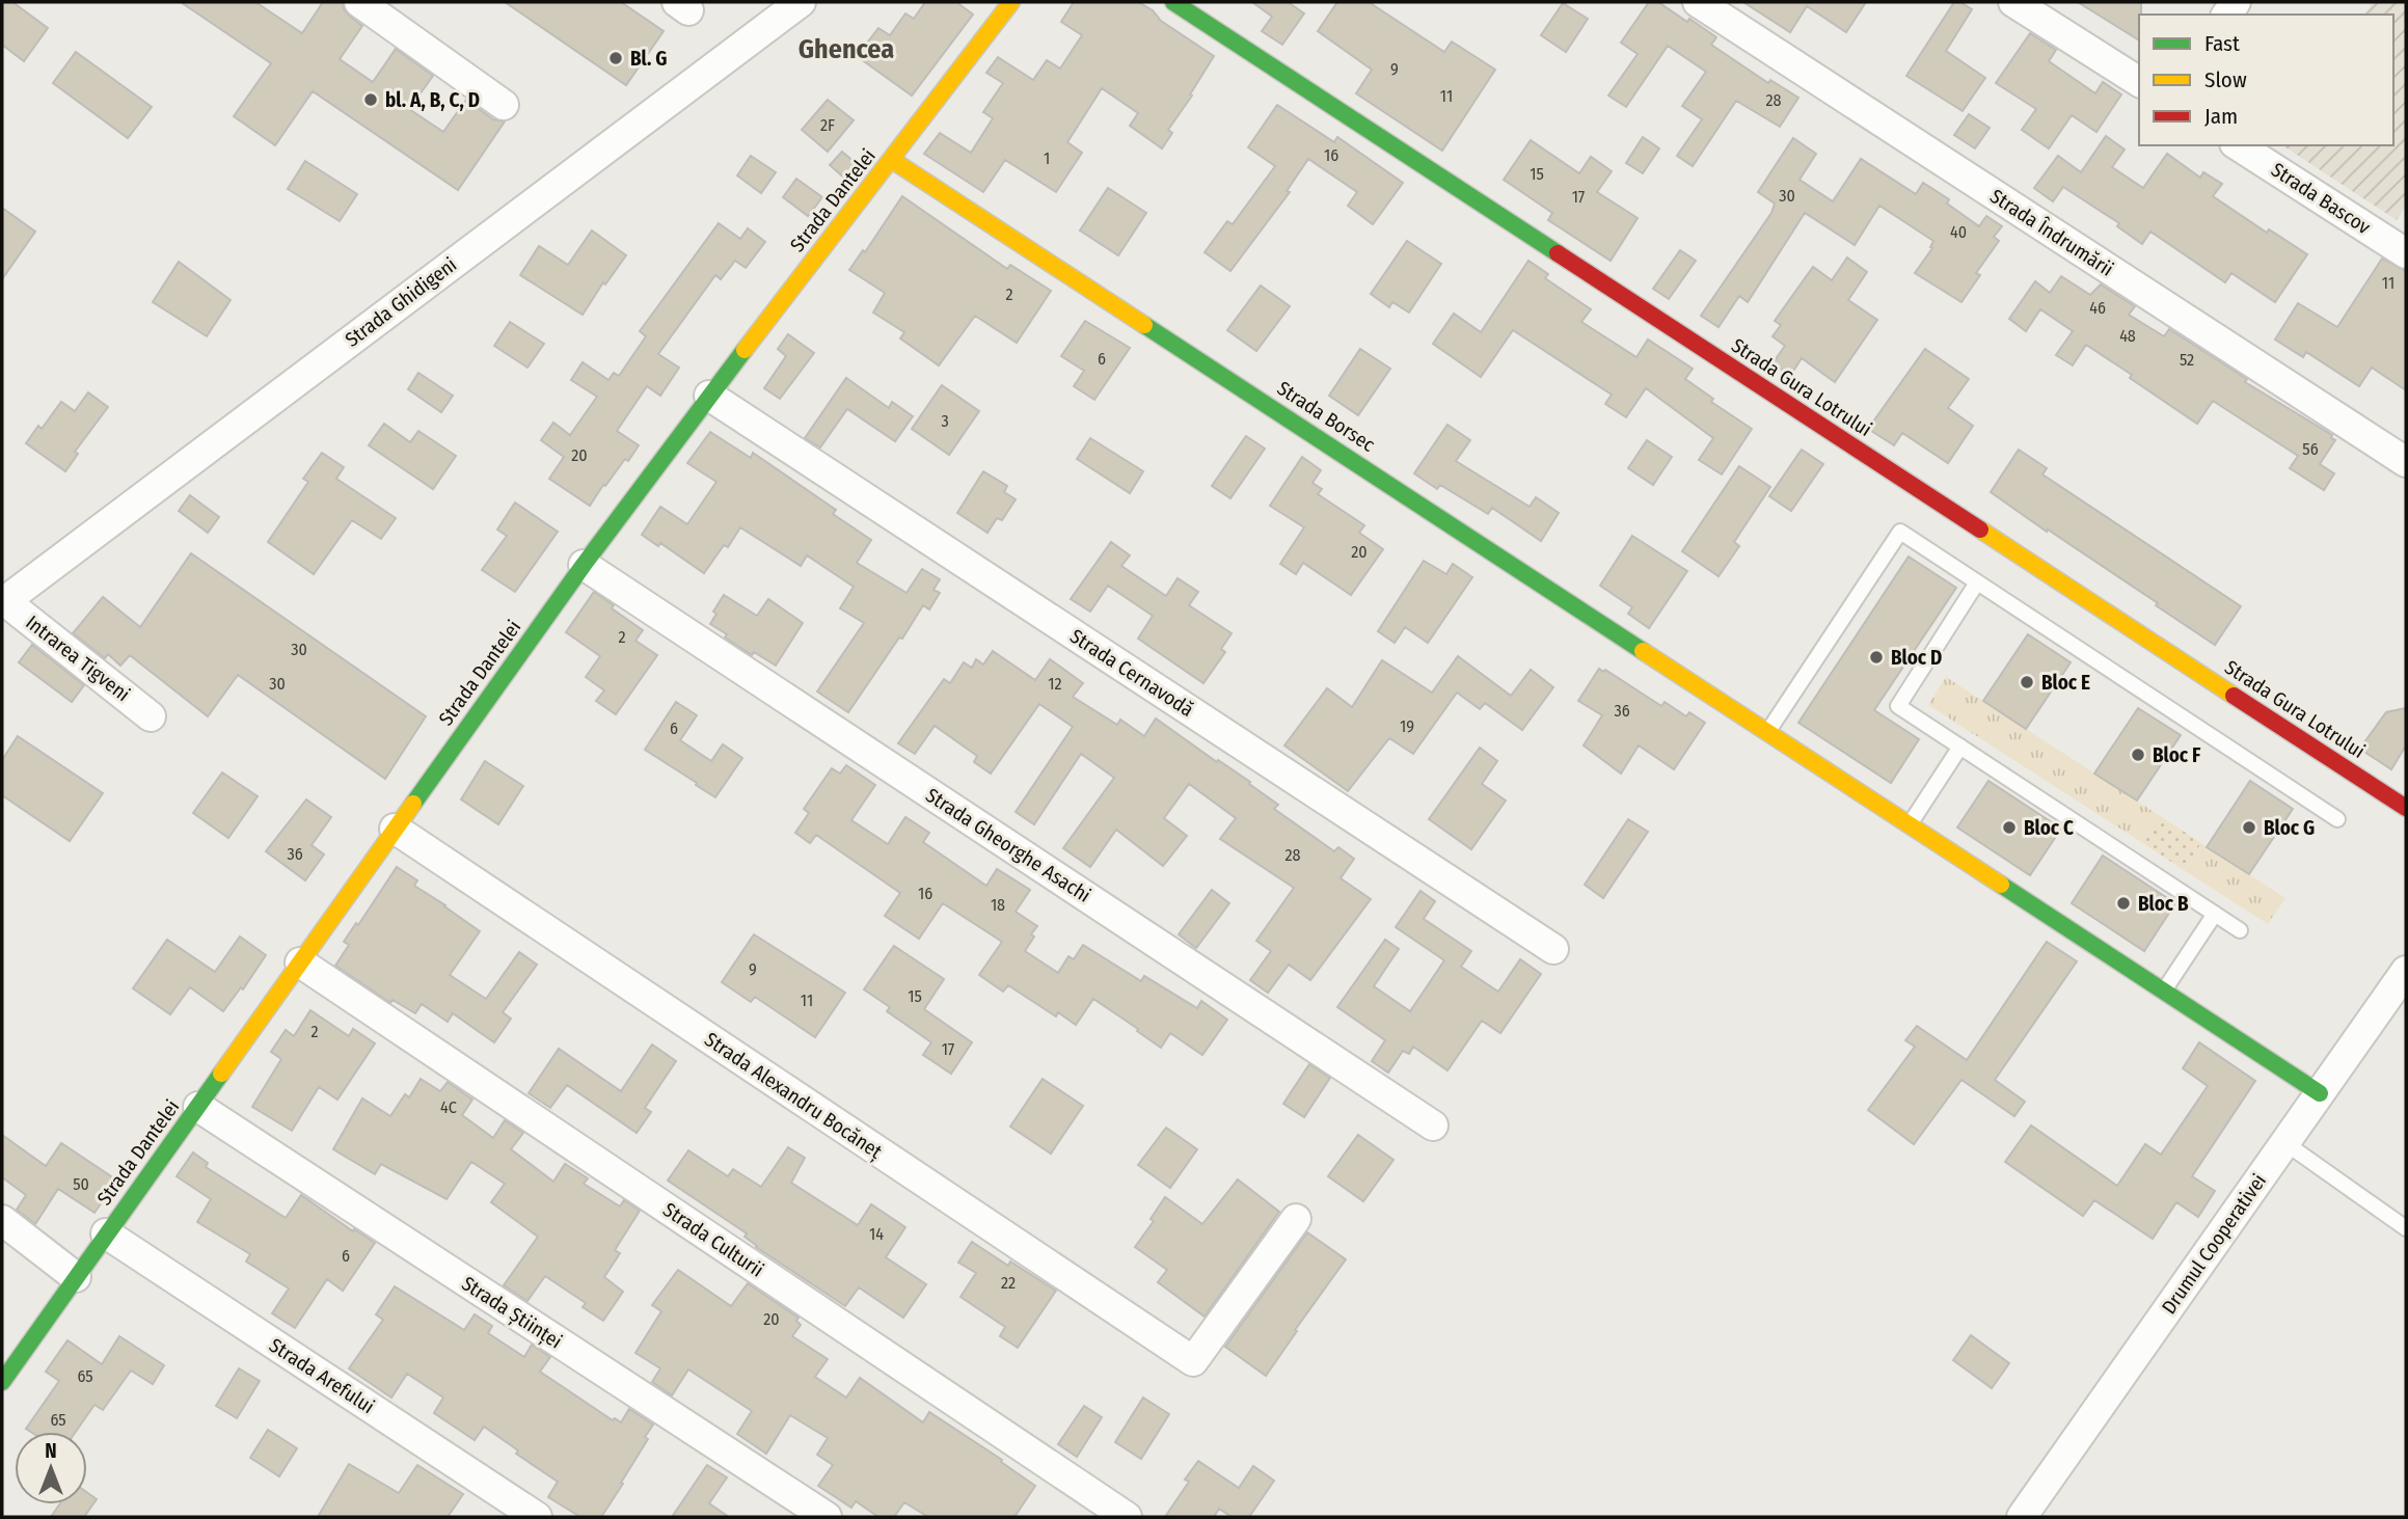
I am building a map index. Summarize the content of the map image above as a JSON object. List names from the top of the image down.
{
  "streets": {
    "street": [
      "Strada Bascov",
      "Strada Dantelei",
      "Strada Îndrumării",
      "Strada Ghidigeni",
      "Strada Gura Lotrului",
      "Strada Borsec",
      "Intrarea Tigveni",
      "Strada Cernavodă",
      "Strada Gheorghe Asachi",
      "Strada Alexandru Bocăneț",
      "Strada Culturii",
      "Drumul Cooperativei",
      "Strada Științei",
      "Strada Arefului"
    ]
  },
  "crossings": [
    ["Strada Dantelei", "Strada Borsec"],
    ["Strada Dantelei", "Strada Cernavodă"],
    ["Strada Dantelei", "Strada Gheorghe Asachi"],
    ["Strada Dantelei", "Strada Alexandru Bocăneț"],
    ["Strada Dantelei", "Strada Culturii"],
    ["Strada Dantelei", "Strada Științei"],
    ["Strada Dantelei", "Strada Arefului"],
    ["Strada Ghidigeni", "Intrarea Tigveni"],
    ["Strada Borsec", "Drumul Cooperativei"]
  ],
  "districts": ["Ghencea"],
  "places": [
    "Bl. G",
    "bl. A, B, C, D",
    "Bloc D",
    "Bloc E",
    "Bloc F",
    "Bloc C",
    "Bloc G",
    "Bloc B"
  ],
  "house_numbers": [
    "9",
    "11",
    "28",
    "2F",
    "16",
    "1",
    "15",
    "30",
    "17",
    "40",
    "11",
    "2",
    "46",
    "48",
    "6",
    "52",
    "3",
    "56",
    "20",
    "20",
    "2",
    "30",
    "30",
    "12",
    "36",
    "19",
    "6",
    "36",
    "28",
    "16",
    "18",
    "9",
    "15",
    "11",
    "2",
    "17",
    "4C",
    "50",
    "14",
    "6",
    "22",
    "20",
    "65",
    "65"
  ],
  "legend": ["Fast", "Slow", "Jam"],
  "north": "top"
}
